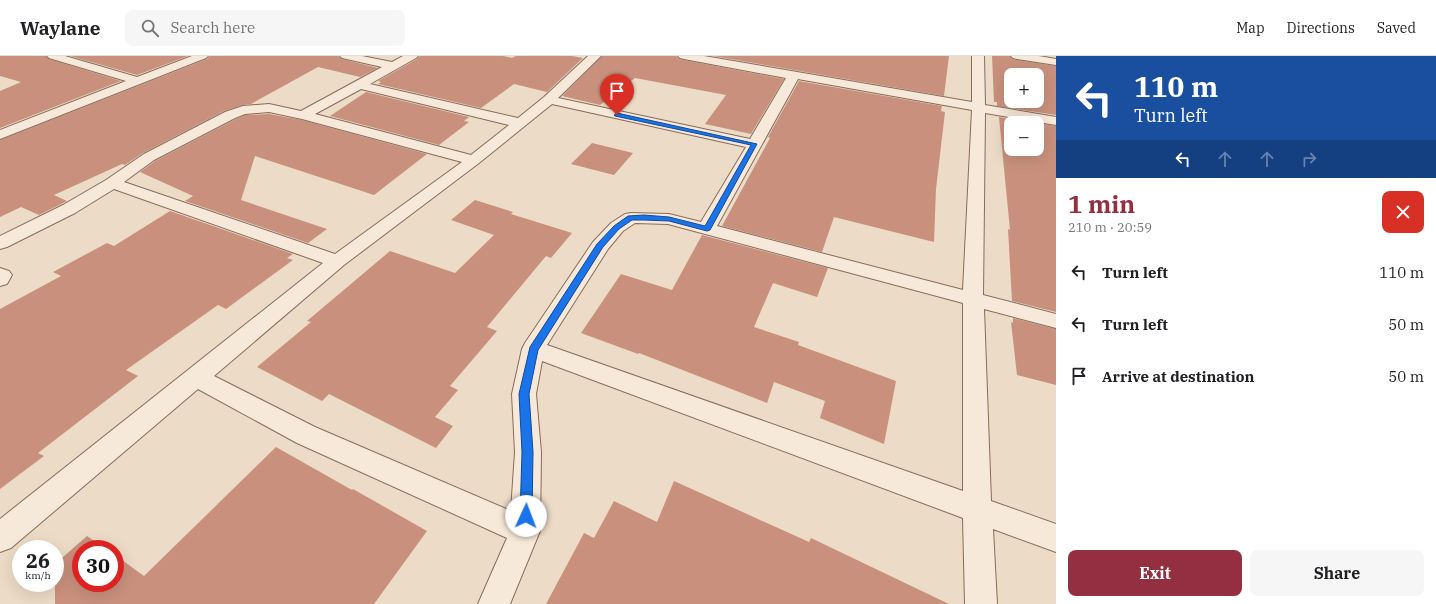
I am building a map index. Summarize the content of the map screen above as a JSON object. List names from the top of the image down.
{
  "page": {
    "header": "Waylane",
    "search": "Search here",
    "nav": ["Map", "Directions", "Saved"],
    "turn": ["110 m", "Turn left"],
    "map_buttons": ["+", "−"],
    "heading": ["1 min", "210 m · 20:59"],
    "list": [
      {
        "name": "Turn left",
        "value": "110 m"
      },
      {
        "name": "Turn left",
        "value": "50 m"
      },
      {
        "name": "Arrive at destination",
        "value": "50 m"
      }
    ],
    "speed": "26 km/h",
    "limit": "30",
    "buttons": ["Exit", "Share"]
  }
}
